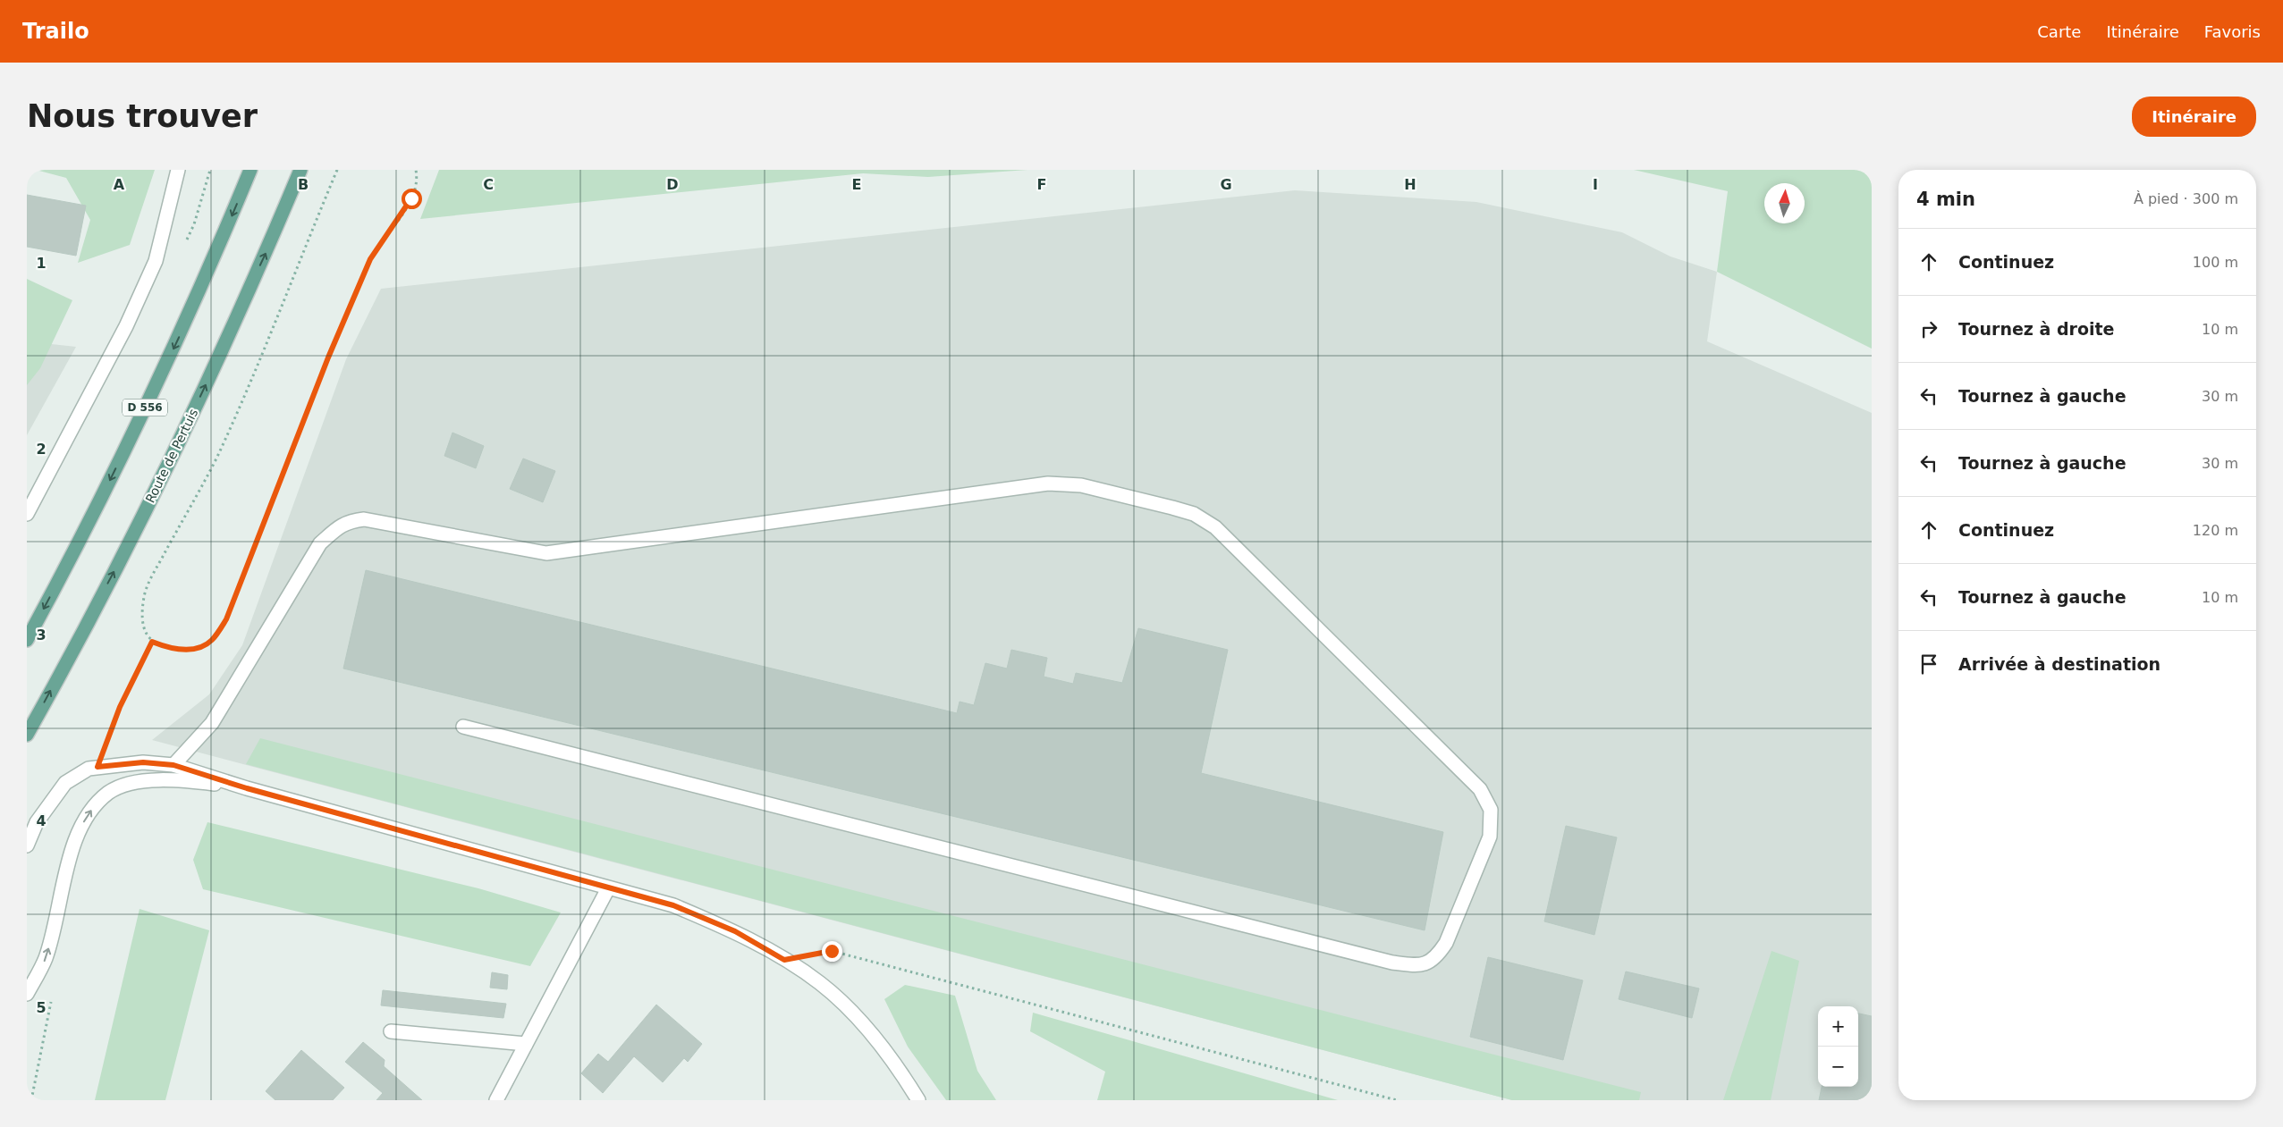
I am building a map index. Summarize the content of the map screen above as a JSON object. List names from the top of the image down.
{
  "streets": {
    "main road": ["D 556", "Route de Pertuis"]
  },
  "north": "top",
  "page": {
    "header": "Trailo",
    "nav": ["Carte", "Itinéraire", "Favoris"],
    "buttons": "Itinéraire",
    "title": "Nous trouver",
    "heading": ["4 min", "À pied · 300 m"],
    "list": [
      ["Continuez", "100 m"],
      ["Tournez à droite", "10 m"],
      ["Tournez à gauche", "30 m"],
      ["Tournez à gauche", "30 m"],
      ["Continuez", "120 m"],
      ["Tournez à gauche", "10 m"],
      "Arrivée à destination"
    ],
    "map_buttons": ["+", "−"]
  },
  "grid": {
    "columns": [
      "A",
      "B",
      "C",
      "D",
      "E",
      "F",
      "G",
      "H",
      "I"
    ],
    "rows": [
      "1",
      "2",
      "3",
      "4",
      "5"
    ]
  }
}
